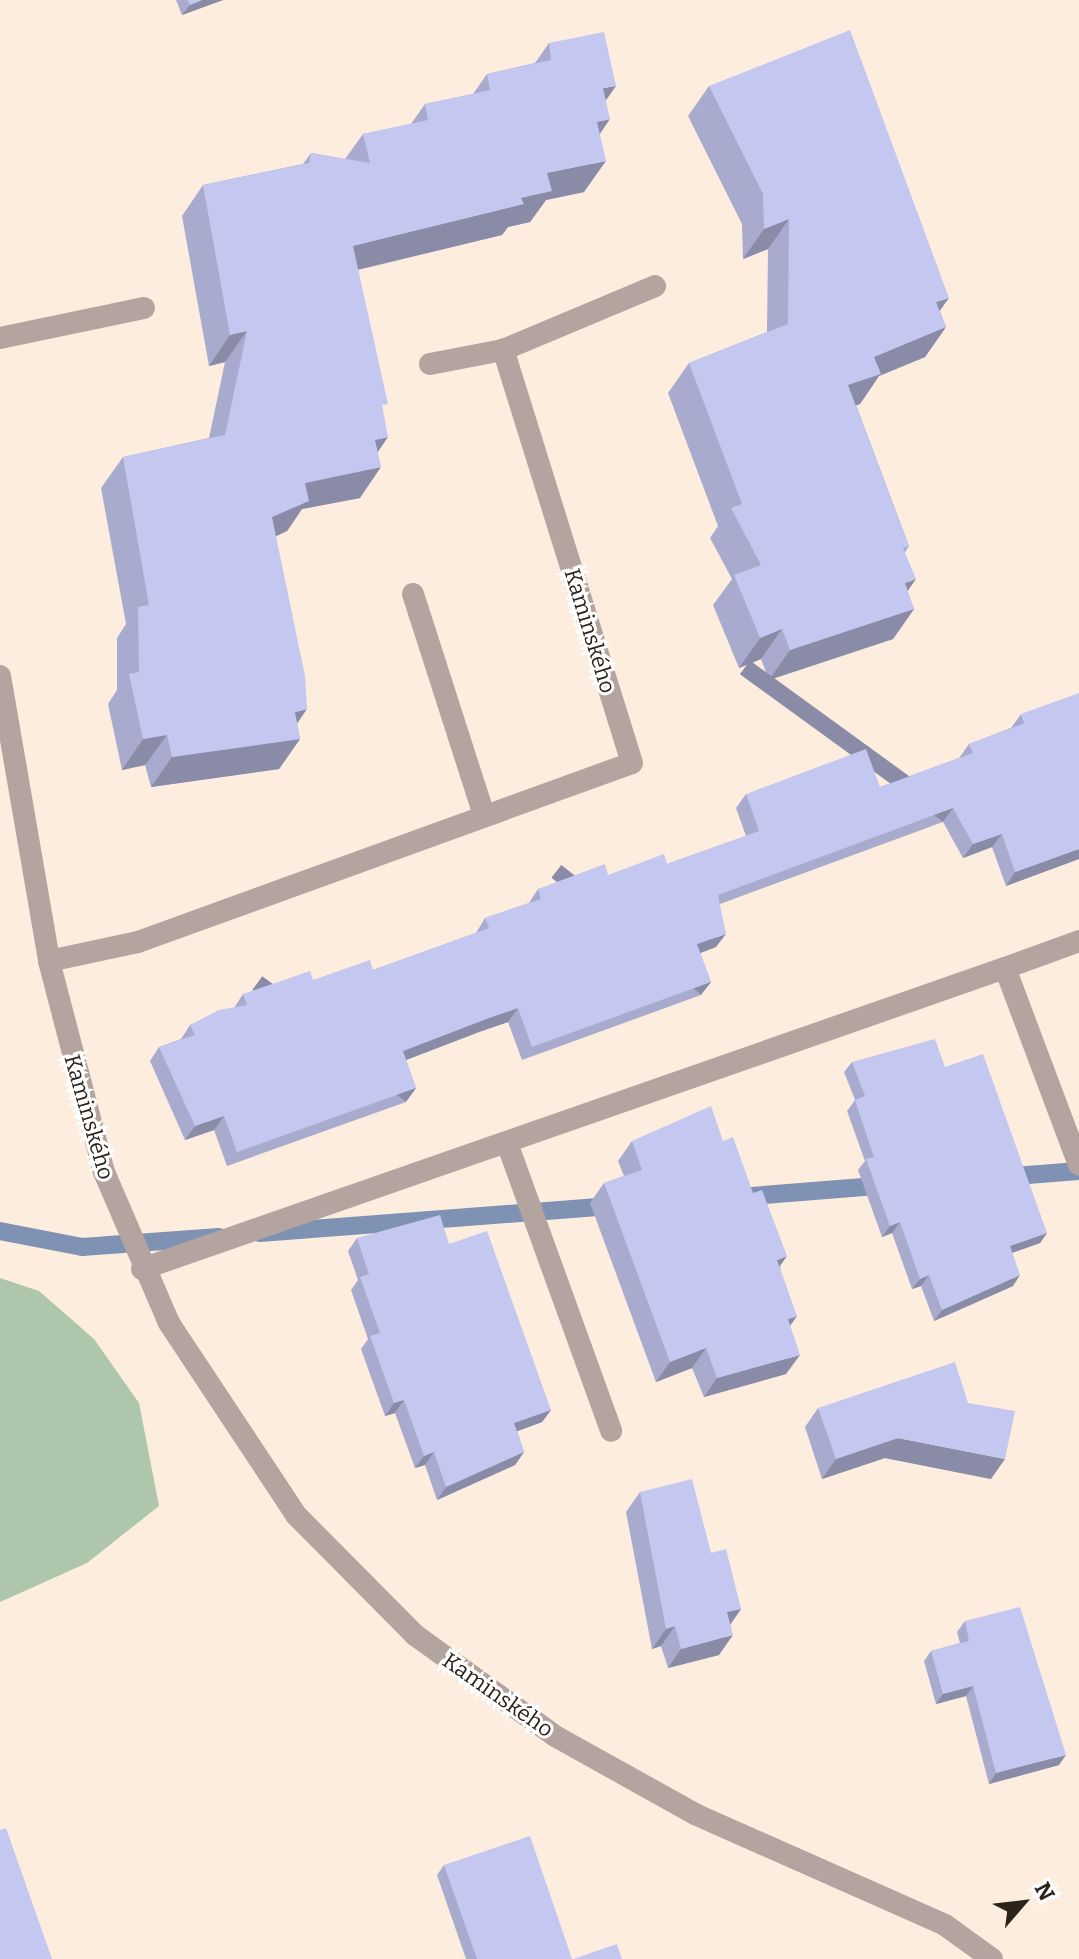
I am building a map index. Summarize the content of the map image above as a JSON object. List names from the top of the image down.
{
  "streets": {
    "street": ["Kaminského"]
  },
  "north": "top right"
}
